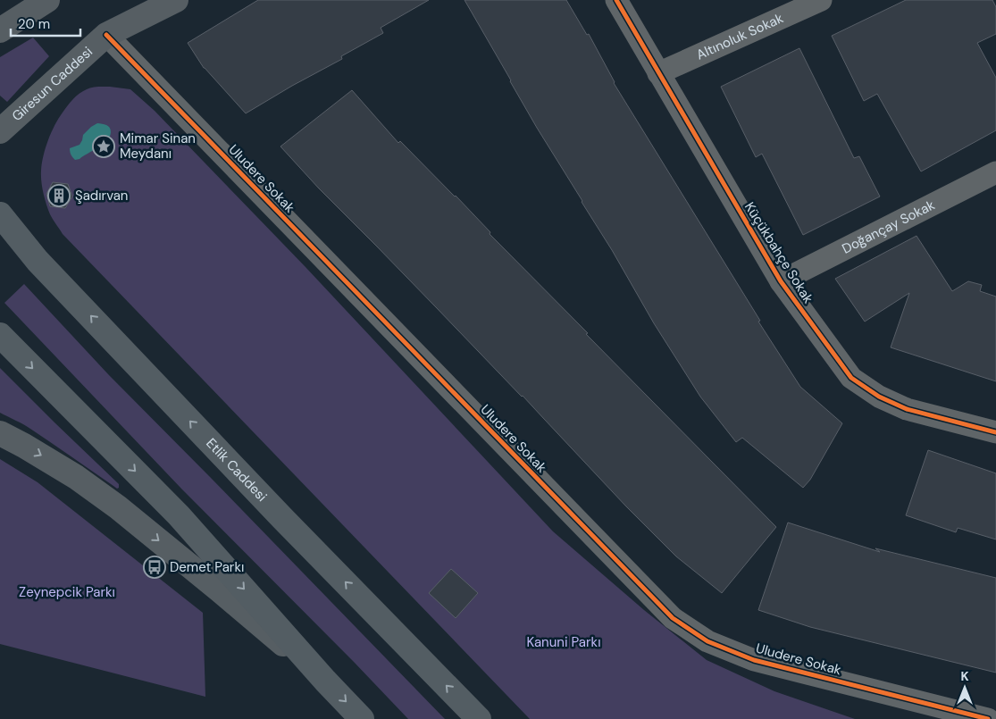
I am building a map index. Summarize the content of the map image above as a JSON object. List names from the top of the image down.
{
  "streets": {
    "main road": ["Giresun Caddesi", "Etlik Caddesi"],
    "street": [
      "Altınoluk Sokak",
      "Uludere Sokak",
      "Doğançay Sokak",
      "Küçükbahçe Sokak"
    ]
  },
  "crossings": [
    ["Altınoluk Sokak", "Küçükbahçe Sokak"],
    ["Giresun Caddesi", "Uludere Sokak"],
    ["Doğançay Sokak", "Küçükbahçe Sokak"]
  ],
  "parks": ["Zeynepcik Parkı", "Kanuni Parkı"],
  "places": {
    "place": ["Mimar Sinan Meydanı"],
    "building": ["Şadırvan"],
    "bus stop": ["Demet Parkı"]
  },
  "scale_bar": "20 m",
  "north": "top"
}
